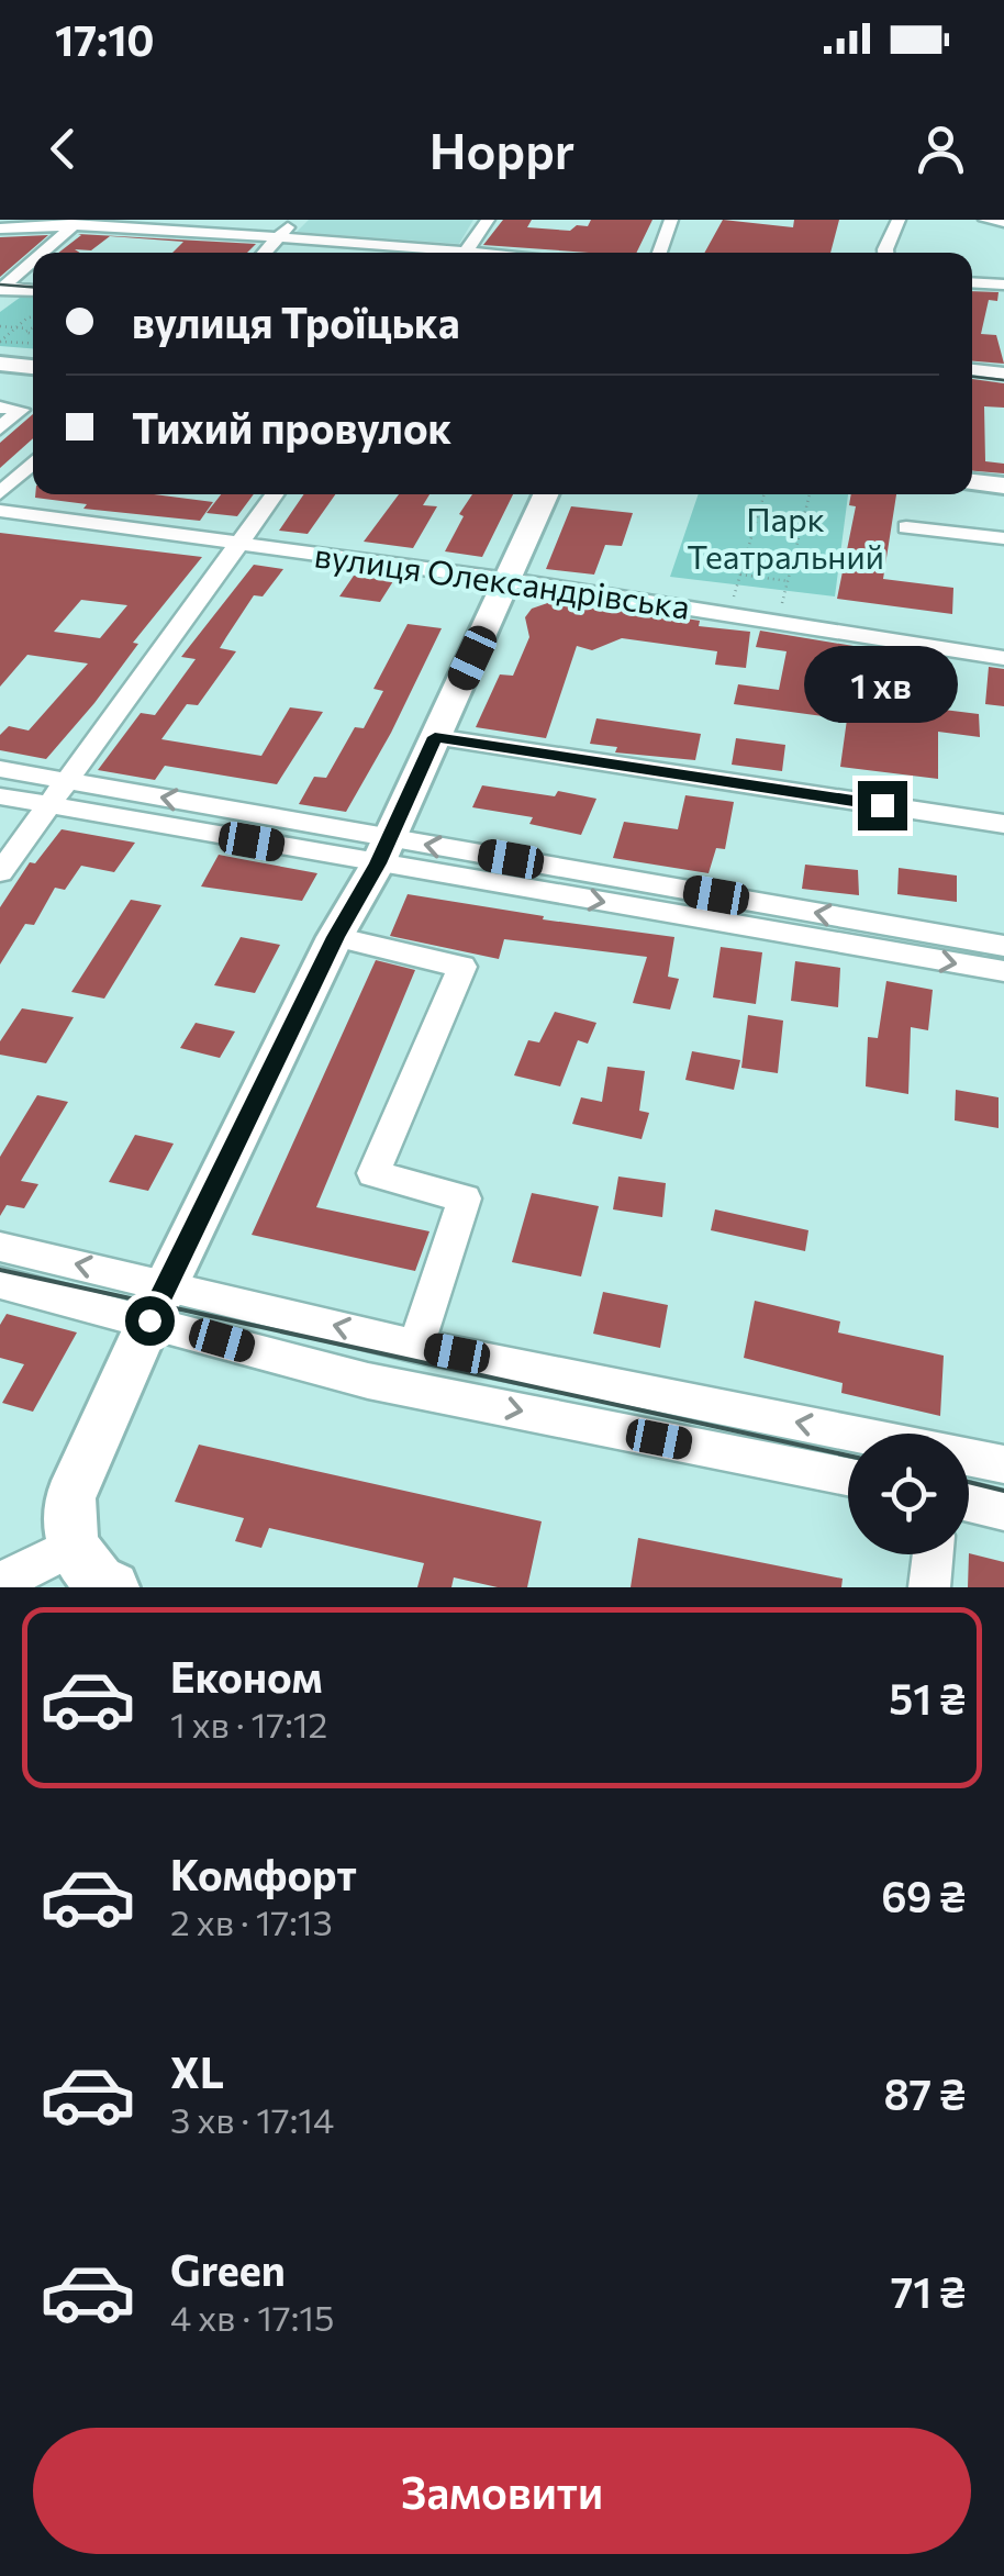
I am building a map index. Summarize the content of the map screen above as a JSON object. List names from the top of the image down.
{
  "streets": {
    "street": ["вулиця Олександрівська"]
  },
  "parks": ["Парк Театральний"],
  "page": {
    "status": "17:10",
    "header": "Hoppr",
    "banner": ["вулиця Троїцька", "Тихий провулок"],
    "bubble": "1 хв",
    "list": [
      {
        "name": "Економ",
        "note": "1 хв · 17:12",
        "value": "51 ₴"
      },
      {
        "name": "Комфорт",
        "note": "2 хв · 17:13",
        "value": "69 ₴"
      },
      {
        "name": "XL",
        "note": "3 хв · 17:14",
        "value": "87 ₴"
      },
      {
        "name": "Green",
        "note": "4 хв · 17:15",
        "value": "71 ₴"
      }
    ],
    "buttons": "Замовити"
  }
}
